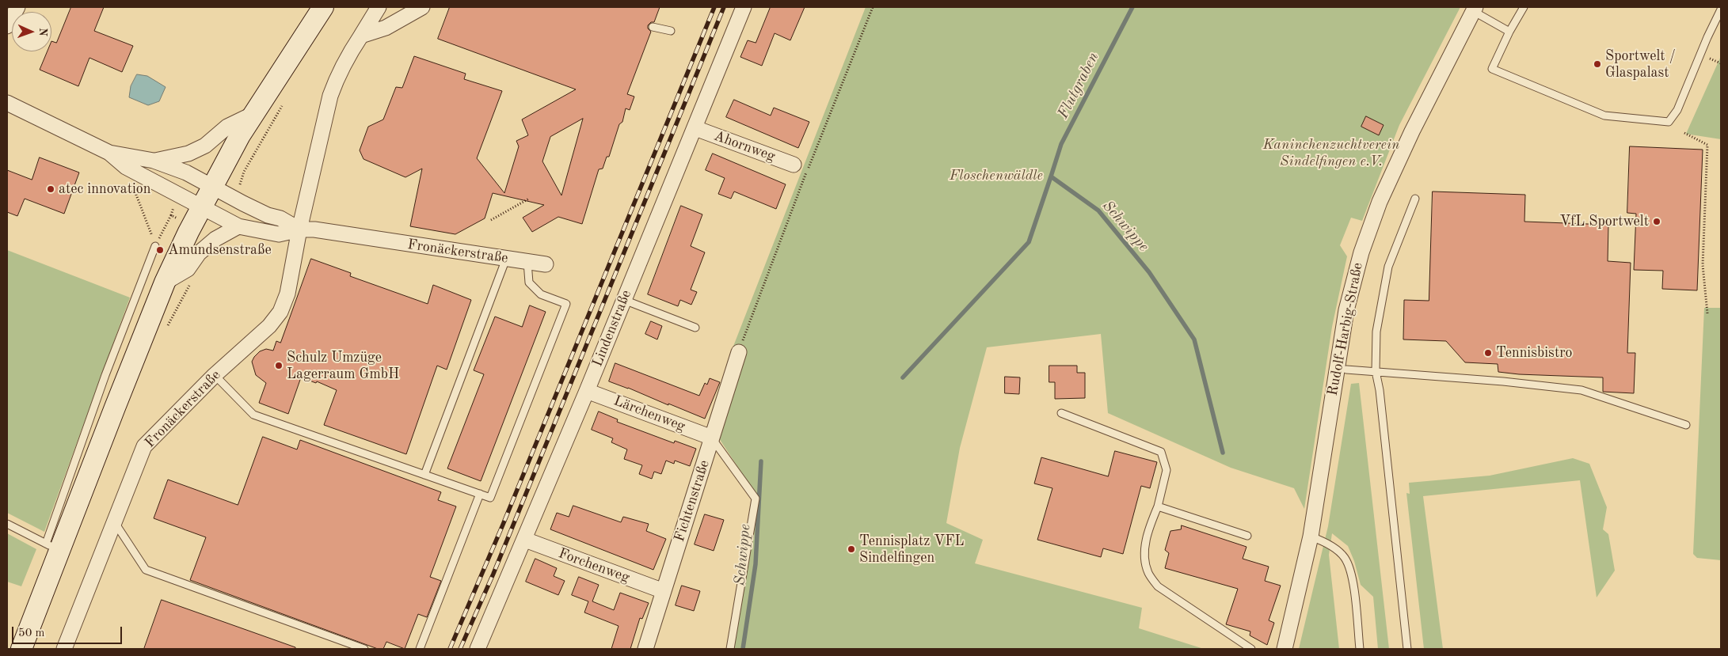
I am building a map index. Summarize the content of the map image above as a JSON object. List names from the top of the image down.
{
  "streets": {
    "street": [
      "Ahornweg",
      "Fronäckerstraße",
      "Lindenstraße",
      "Rudolf-Harbig-Straße",
      "Lärchenweg",
      "Fichtenstraße",
      "Forchenweg"
    ]
  },
  "crossings": [
    ["Ahornweg", "Lindenstraße"],
    ["Lindenstraße", "Lärchenweg"],
    ["Lindenstraße", "Forchenweg"],
    ["Lärchenweg", "Fichtenstraße"],
    ["Fichtenstraße", "Forchenweg"]
  ],
  "water": ["Flutgraben", "Schwippe"],
  "parks": ["Kaninchenzuchtverein Sindelfingen e.V.", "Floschenwäldle"],
  "places": [
    "Sportwelt / Glaspalast",
    "atec innovation",
    "VfL Sportwelt",
    "Amundsenstraße",
    "Tennisbistro",
    "Schulz Umzüge Lagerraum GmbH",
    "Tennisplatz VFL Sindelfingen"
  ],
  "scale_bar": "50 m",
  "north": "right"
}
